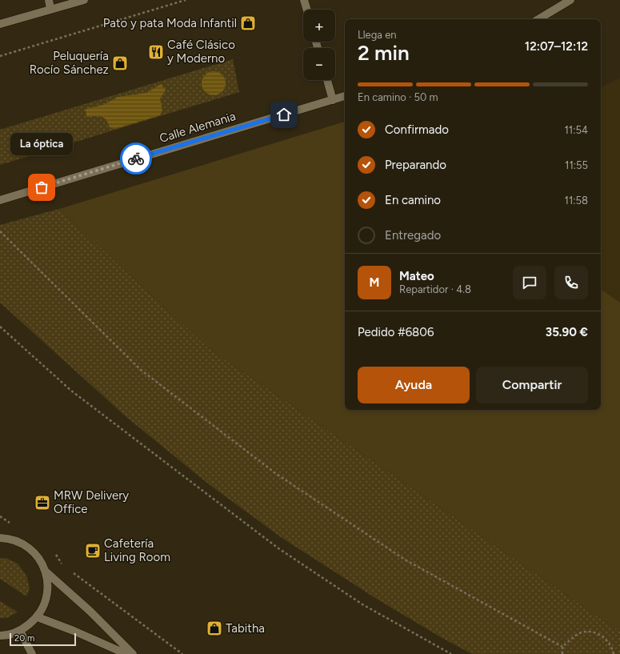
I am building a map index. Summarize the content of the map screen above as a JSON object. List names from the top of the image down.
{
  "streets": {
    "street": ["Calle Alemania"]
  },
  "places": {
    "shop": ["Pato y pata Moda Infantil", "Peluquería Rocío Sánchez", "Tabitha"],
    "restaurant": ["Café Clásico y Moderno"],
    "other": ["La óptica"],
    "office": ["MRW Delivery Office"],
    "cafe": ["Cafetería Living Room"]
  },
  "scale_bar": "20 m",
  "page": {
    "map_buttons": ["+", "−"],
    "heading": ["2 min", "Llega en", "12:07–12:12"],
    "panel": [
      "Mateo",
      "Repartidor · 4.8",
      "Pedido #6806",
      "35.90 €"
    ],
    "bar": "En camino · 50 m",
    "list": [
      ["Confirmado", "11:54"],
      ["Preparando", "11:55"],
      ["En camino", "11:58"],
      "Entregado"
    ],
    "bubble": "La óptica",
    "round": "M",
    "buttons": ["Ayuda", "Compartir"],
    "scale": "20 m"
  }
}
